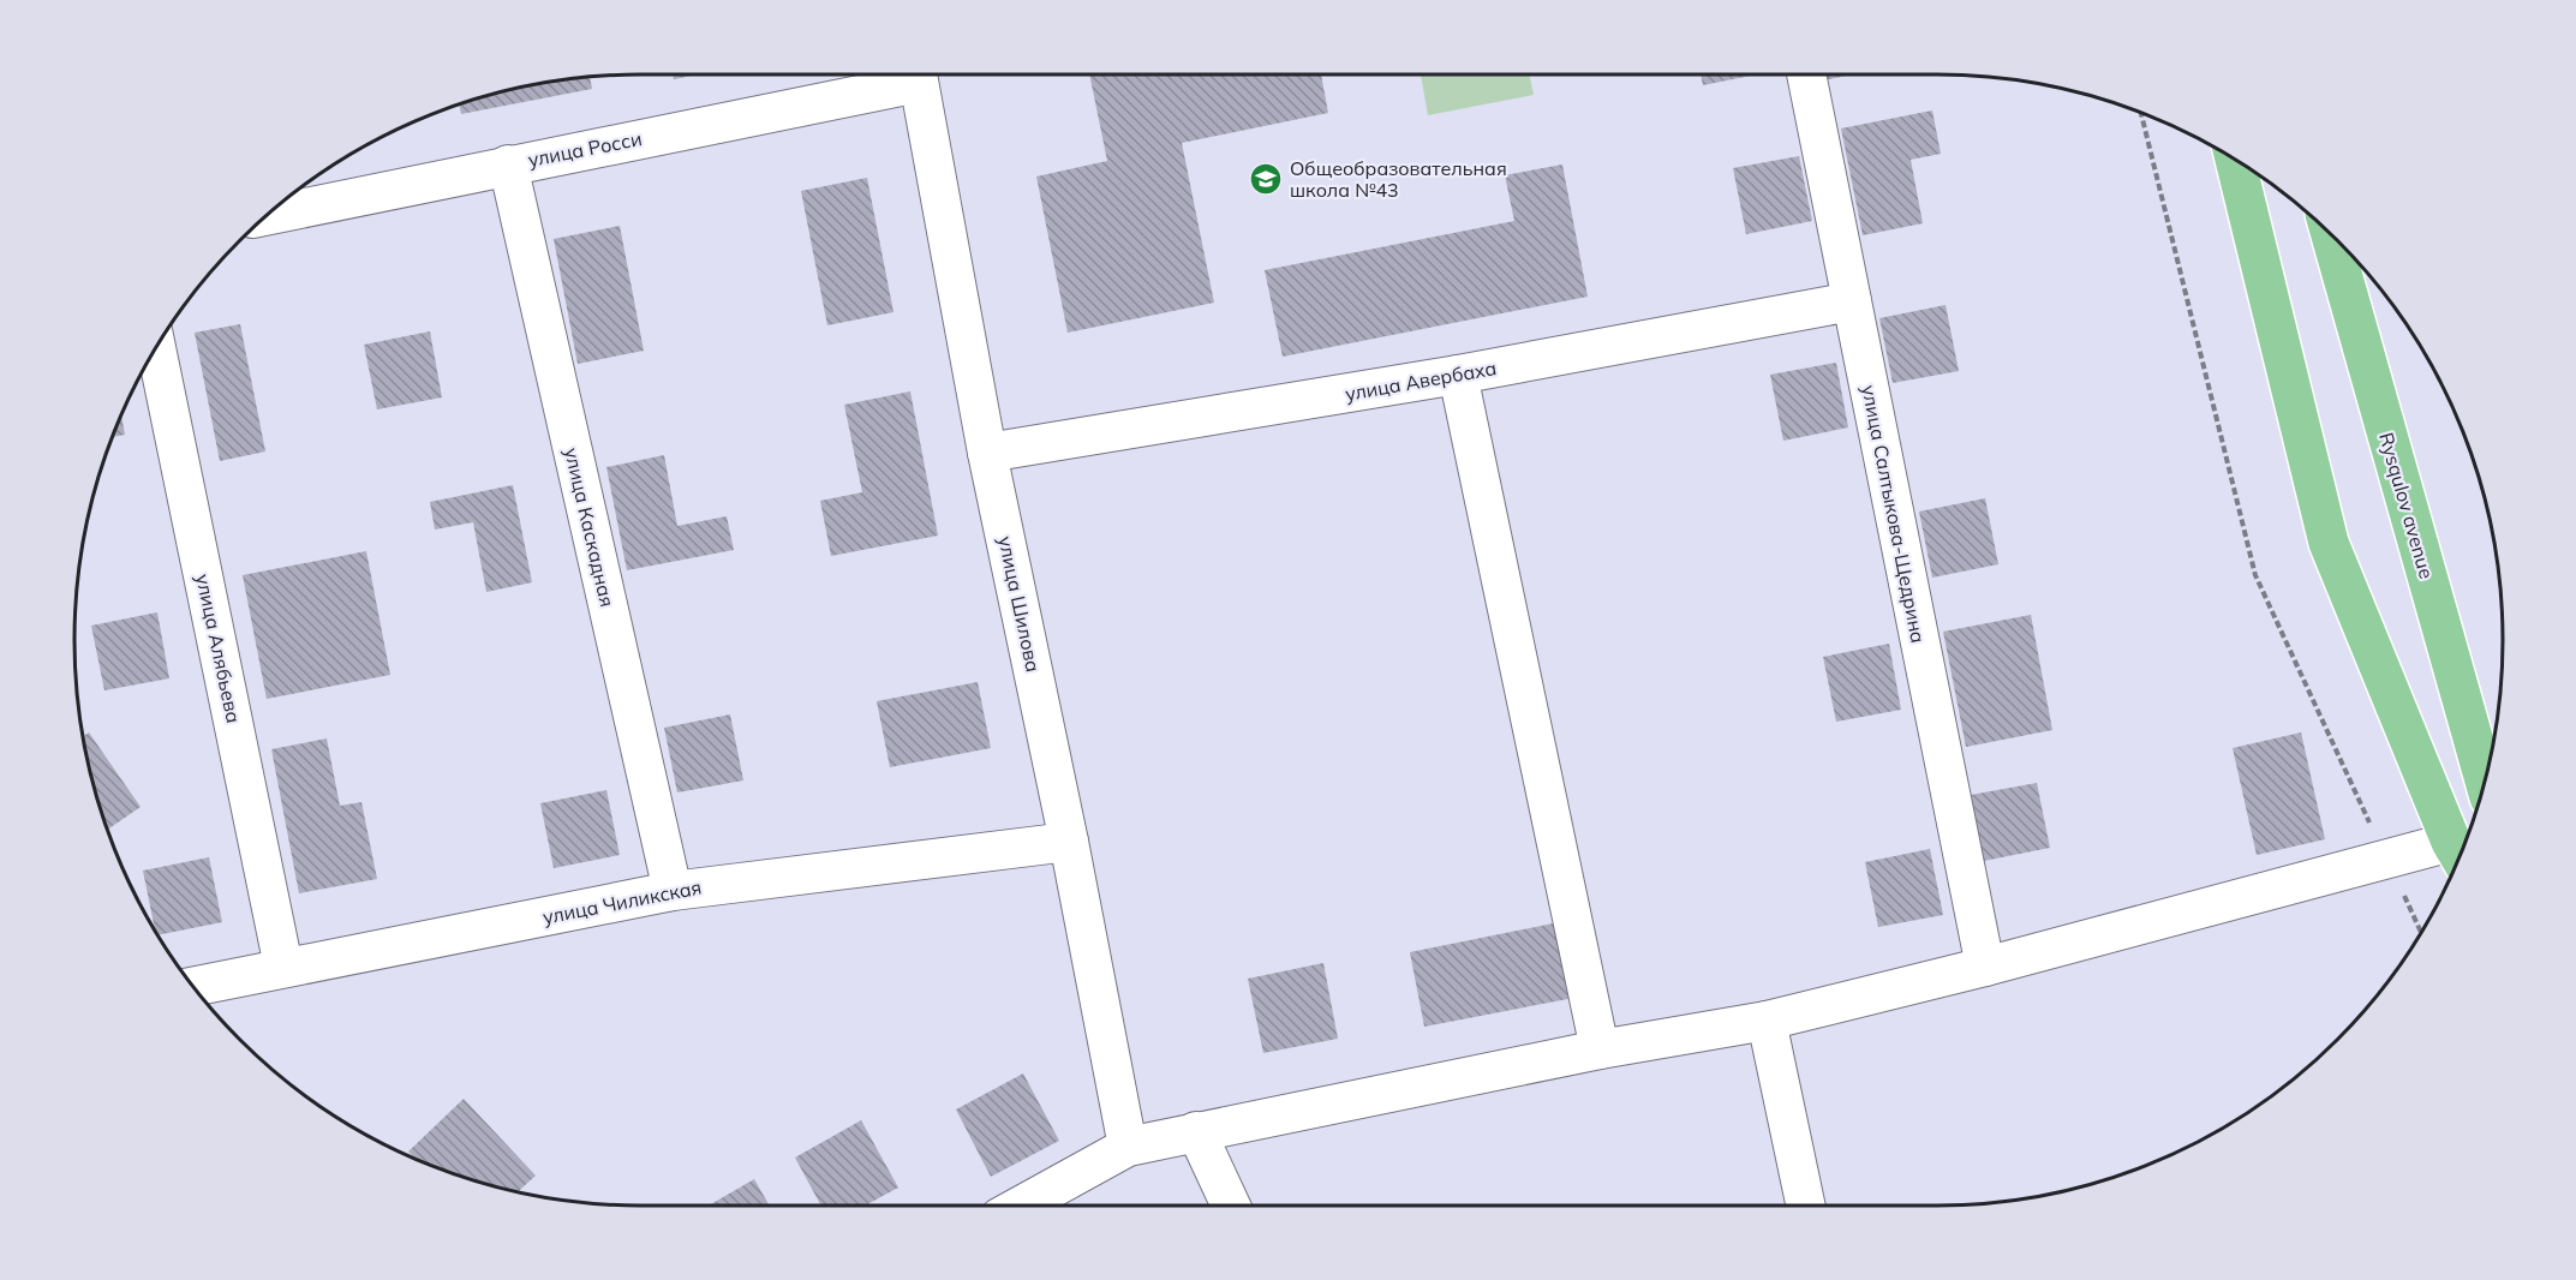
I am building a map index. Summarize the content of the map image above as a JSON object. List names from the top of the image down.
{
  "streets": {
    "main road": ["Rysqulov avenue"],
    "street": [
      "улица Росси",
      "улица Авербаха",
      "улица Салтыкова-Щедрина",
      "улица Каскадная",
      "улица Шилова",
      "улица Алябьева",
      "улица Чиликская"
    ]
  },
  "crossings": [
    ["улица Росси", "улица Каскадная"],
    ["улица Авербаха", "улица Салтыкова-Щедрина"],
    ["улица Авербаха", "улица Шилова"],
    ["улица Каскадная", "улица Чиликская"],
    ["улица Шилова", "улица Чиликская"],
    ["улица Алябьева", "улица Чиликская"]
  ],
  "places": {
    "school or university": ["Общеобразовательная школа №43"]
  }
}
